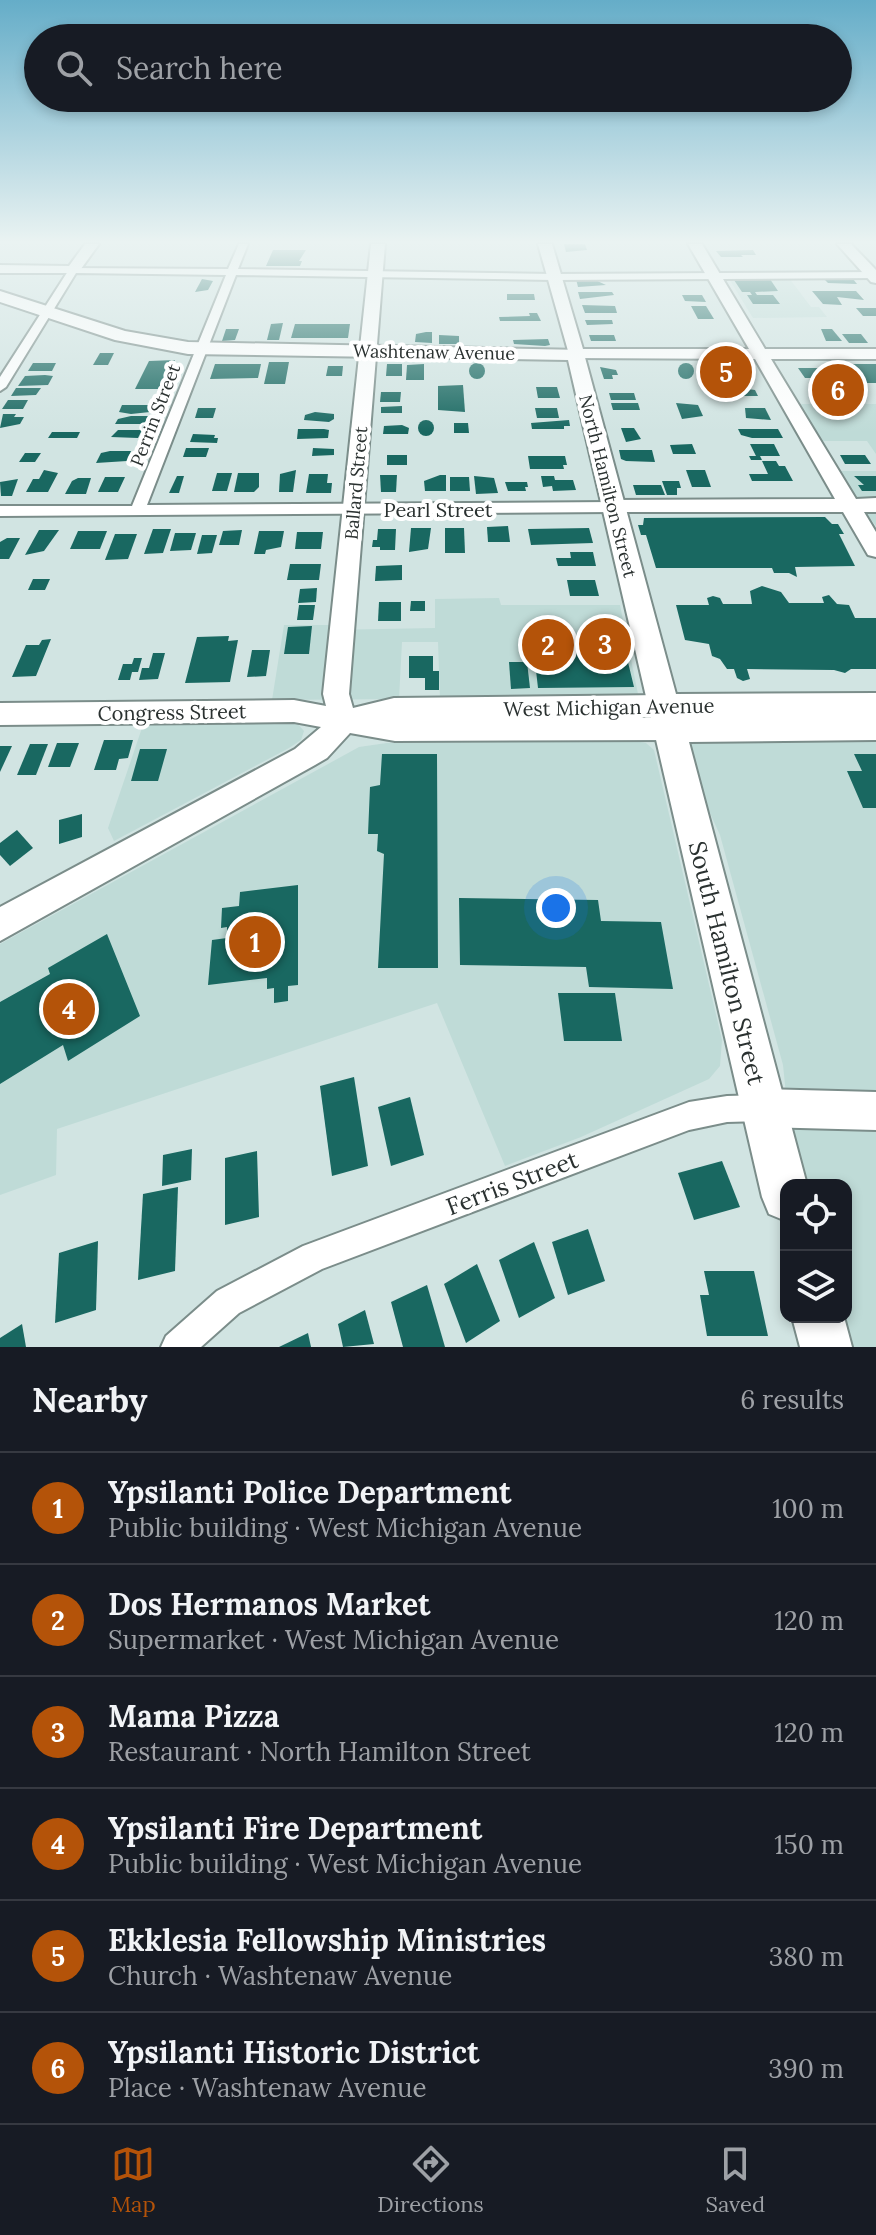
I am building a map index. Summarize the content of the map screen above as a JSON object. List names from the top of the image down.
{
  "streets": {
    "main road": [
      "Washtenaw Avenue",
      "North Hamilton Street",
      "West Michigan Avenue",
      "South Hamilton Street"
    ],
    "street": [
      "Perrin Street",
      "Ballard Street",
      "Pearl Street",
      "Congress Street",
      "Ferris Street"
    ]
  },
  "crossings": [
    ["Washtenaw Avenue", "Perrin Street"],
    ["Washtenaw Avenue", "Ballard Street"],
    ["Washtenaw Avenue", "North Hamilton Street"],
    ["Perrin Street", "Pearl Street"],
    ["Ballard Street", "Pearl Street"],
    ["Ballard Street", "West Michigan Avenue"],
    ["Ballard Street", "Congress Street"],
    ["North Hamilton Street", "Pearl Street"],
    ["North Hamilton Street", "West Michigan Avenue"],
    ["North Hamilton Street", "South Hamilton Street"],
    ["West Michigan Avenue", "Congress Street"],
    ["West Michigan Avenue", "South Hamilton Street"],
    ["South Hamilton Street", "Ferris Street"]
  ],
  "page": {
    "search": "Search here",
    "pins": [
      "5",
      "6",
      "3",
      "2",
      "1",
      "4"
    ],
    "heading": ["Nearby", "6 results"],
    "list": [
      {
        "mark": "1",
        "name": "Ypsilanti Police Department",
        "note": "Public building · West Michigan Avenue",
        "value": "100 m"
      },
      {
        "mark": "2",
        "name": "Dos Hermanos Market",
        "note": "Supermarket · West Michigan Avenue",
        "value": "120 m"
      },
      {
        "mark": "3",
        "name": "Mama Pizza",
        "note": "Restaurant · North Hamilton Street",
        "value": "120 m"
      },
      {
        "mark": "4",
        "name": "Ypsilanti Fire Department",
        "note": "Public building · West Michigan Avenue",
        "value": "150 m"
      },
      {
        "mark": "5",
        "name": "Ekklesia Fellowship Ministries",
        "note": "Church · Washtenaw Avenue",
        "value": "380 m"
      },
      {
        "mark": "6",
        "name": "Ypsilanti Historic District",
        "note": "Place · Washtenaw Avenue",
        "value": "390 m"
      }
    ],
    "nav": ["Map", "Directions", "Saved"]
  }
}
